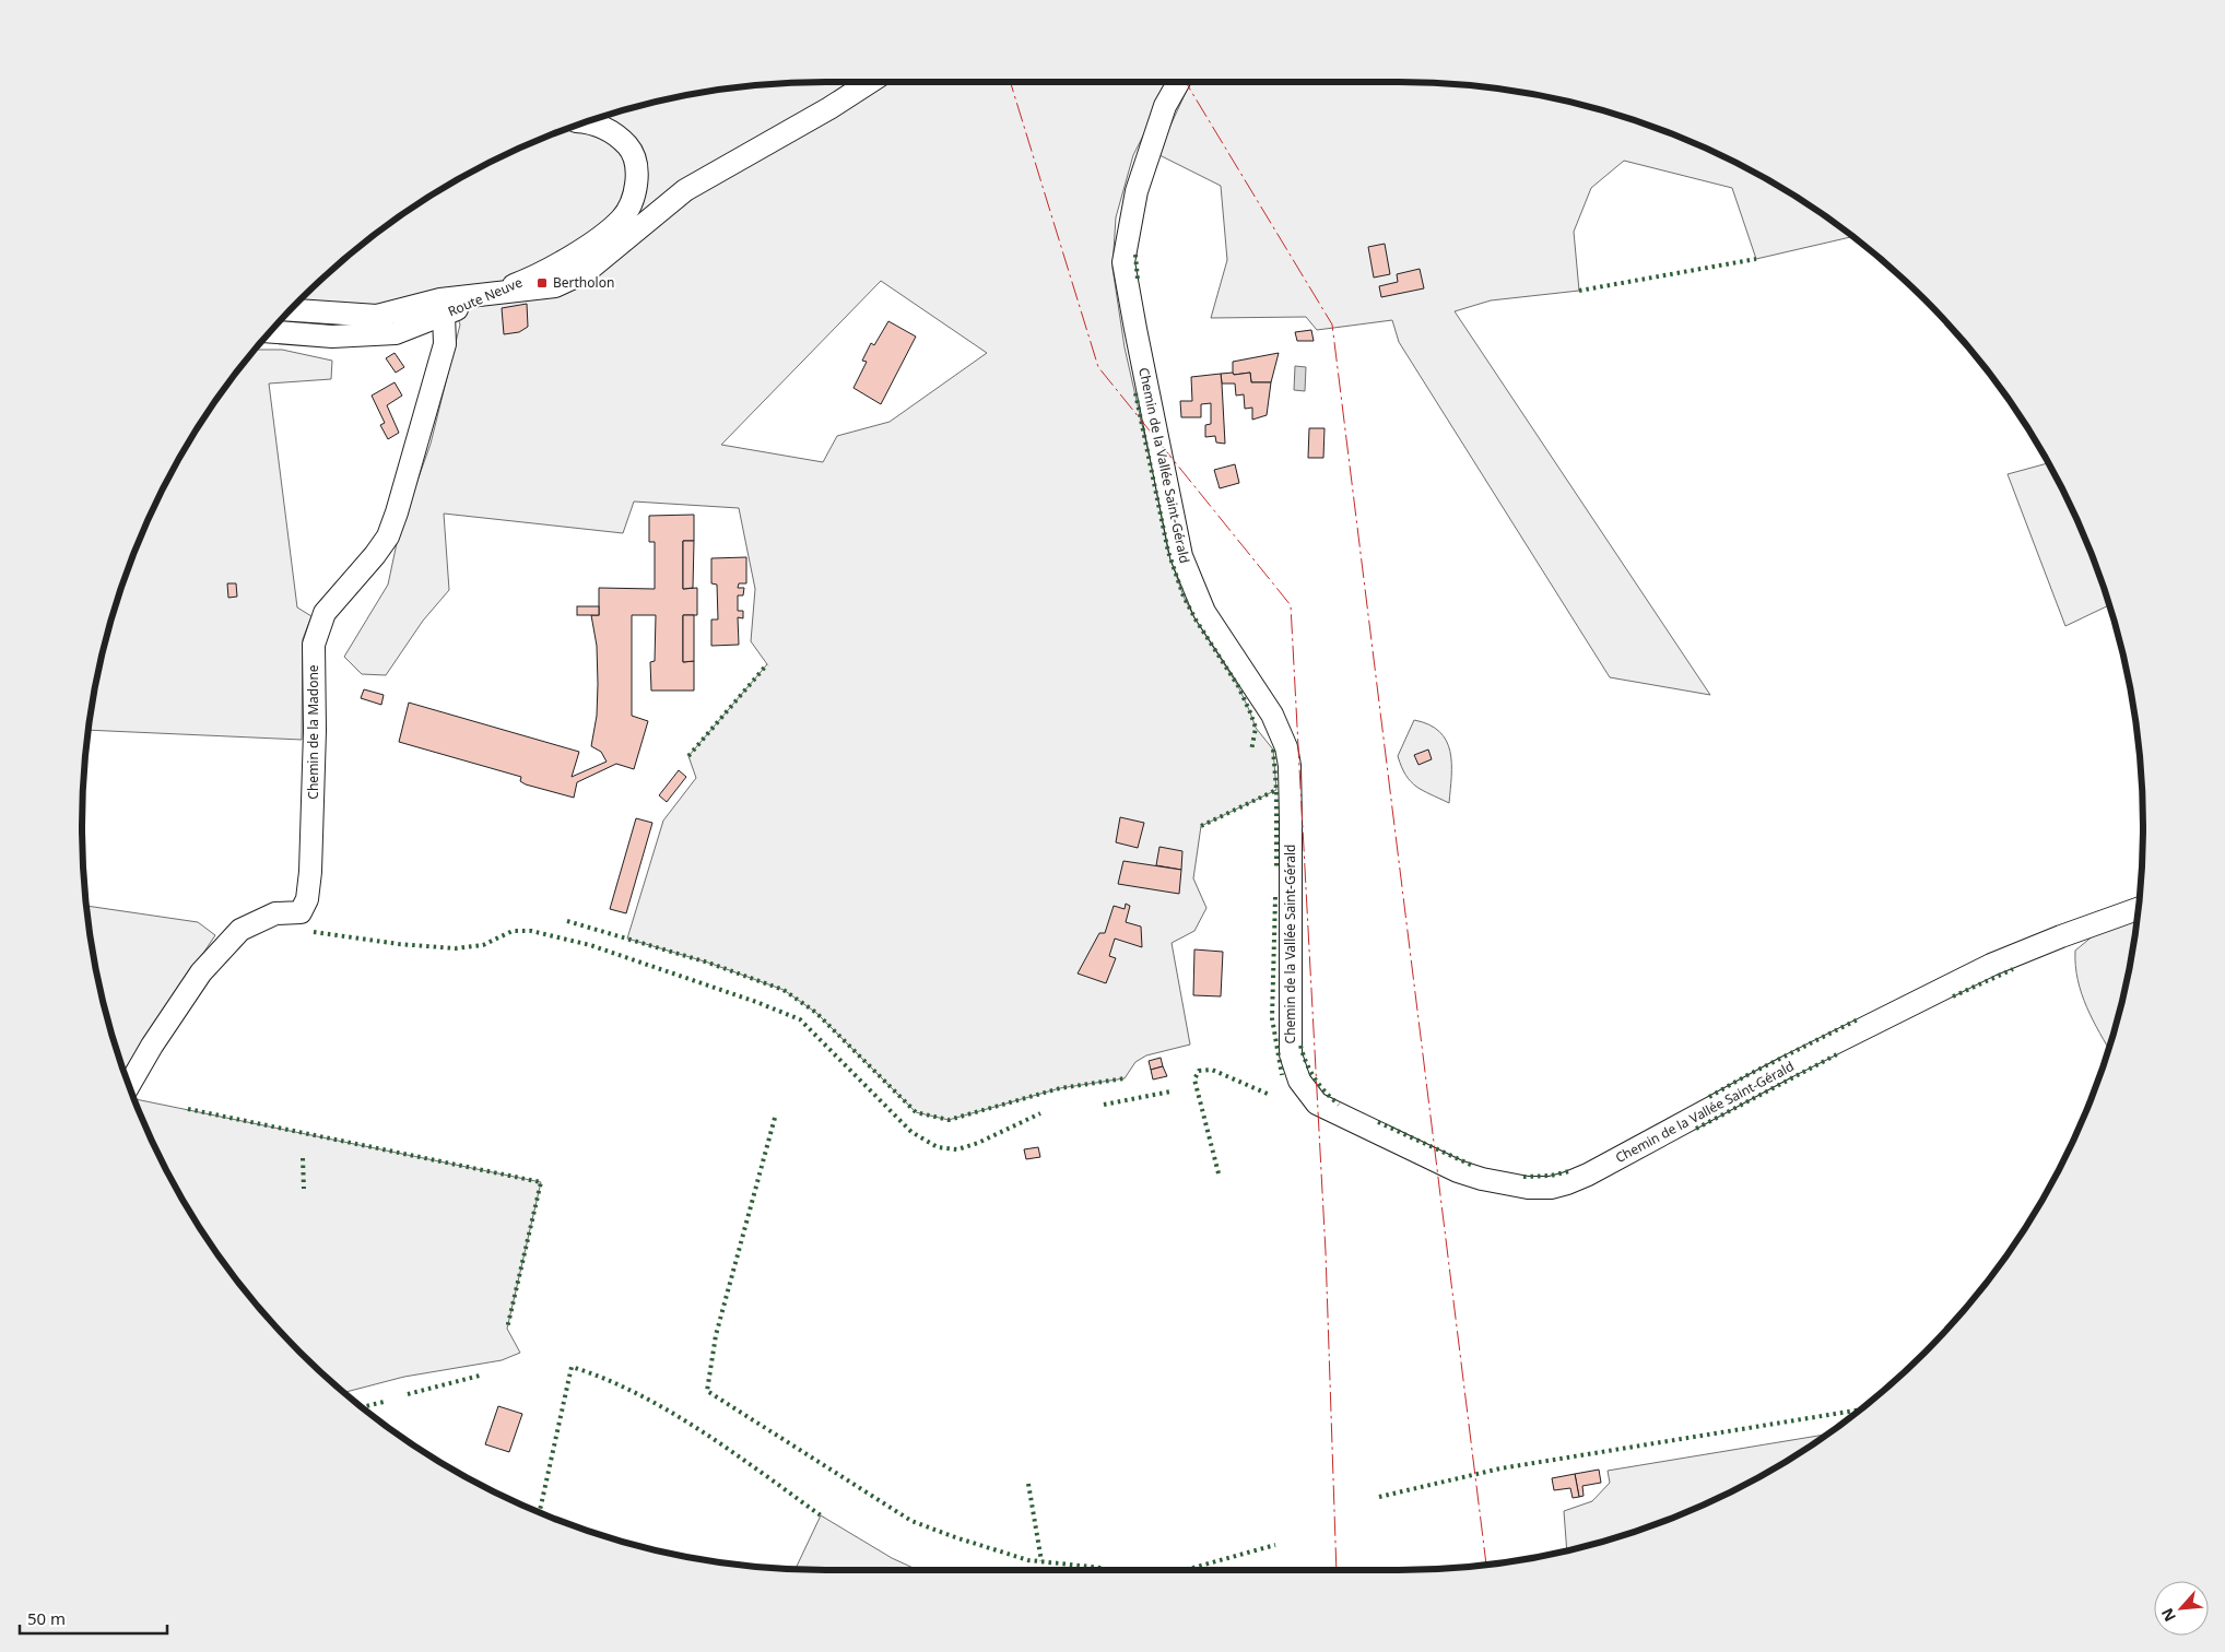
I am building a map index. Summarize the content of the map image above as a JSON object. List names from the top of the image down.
{
  "streets": {
    "street": ["Route Neuve", "Chemin de la Vallée Saint-Gérald", "Chemin de la Madone"]
  },
  "crossings": [
    ["Route Neuve", "Chemin de la Madone"]
  ],
  "places": {
    "transit": ["Bertholon"]
  },
  "scale_bar": "50 m",
  "north": "bottom left"
}
